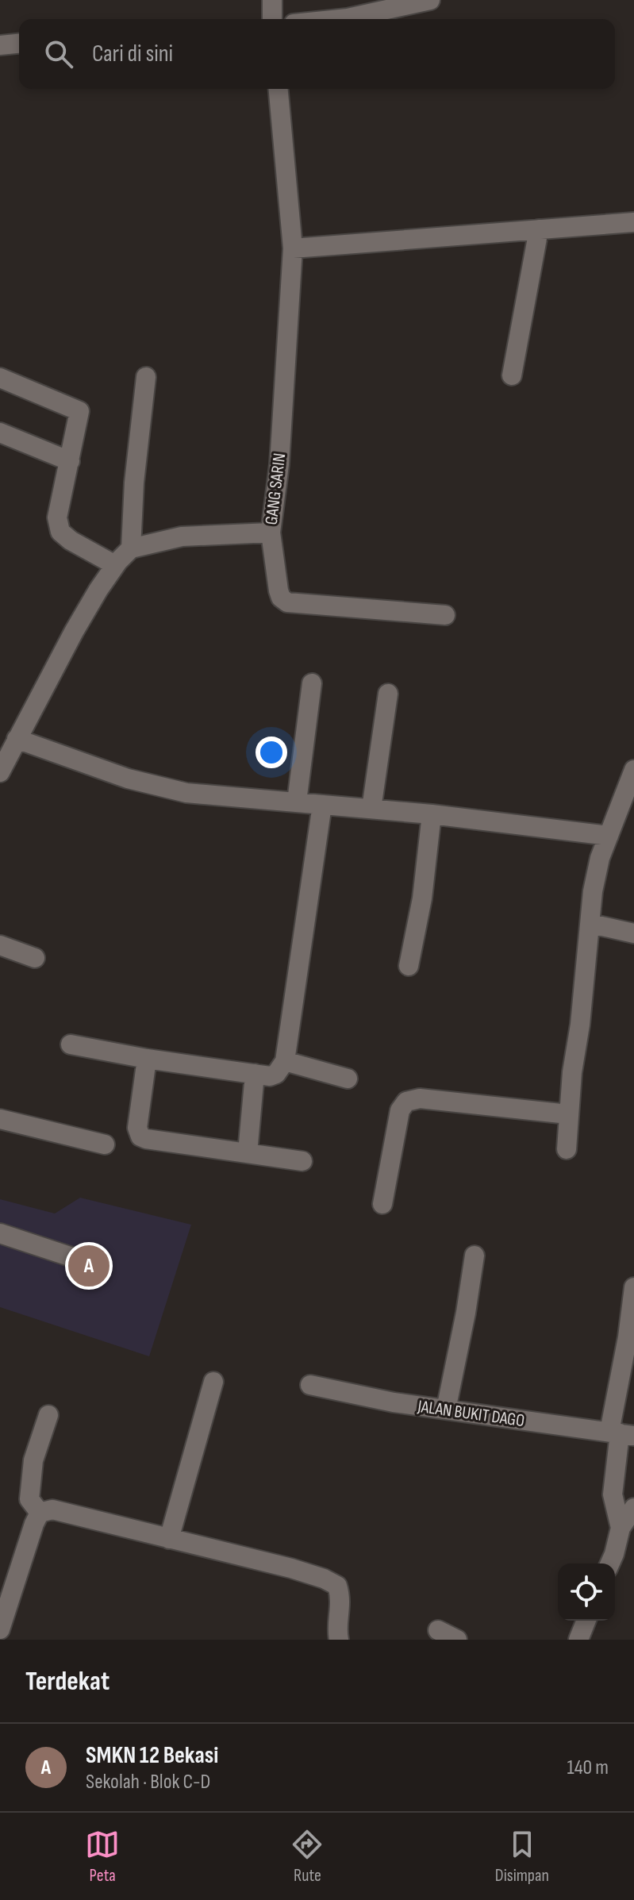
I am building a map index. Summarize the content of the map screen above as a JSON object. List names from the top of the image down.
{
  "streets": {
    "street": ["GANG SARIN", "JALAN BUKIT DAGO"]
  },
  "page": {
    "search": "Cari di sini",
    "pins": "A",
    "heading": "Terdekat",
    "list": [
      {
        "mark": "A",
        "name": "SMKN 12 Bekasi",
        "note": "Sekolah · Blok C-D",
        "value": "140 m"
      }
    ],
    "nav": ["Peta", "Rute", "Disimpan"]
  }
}
